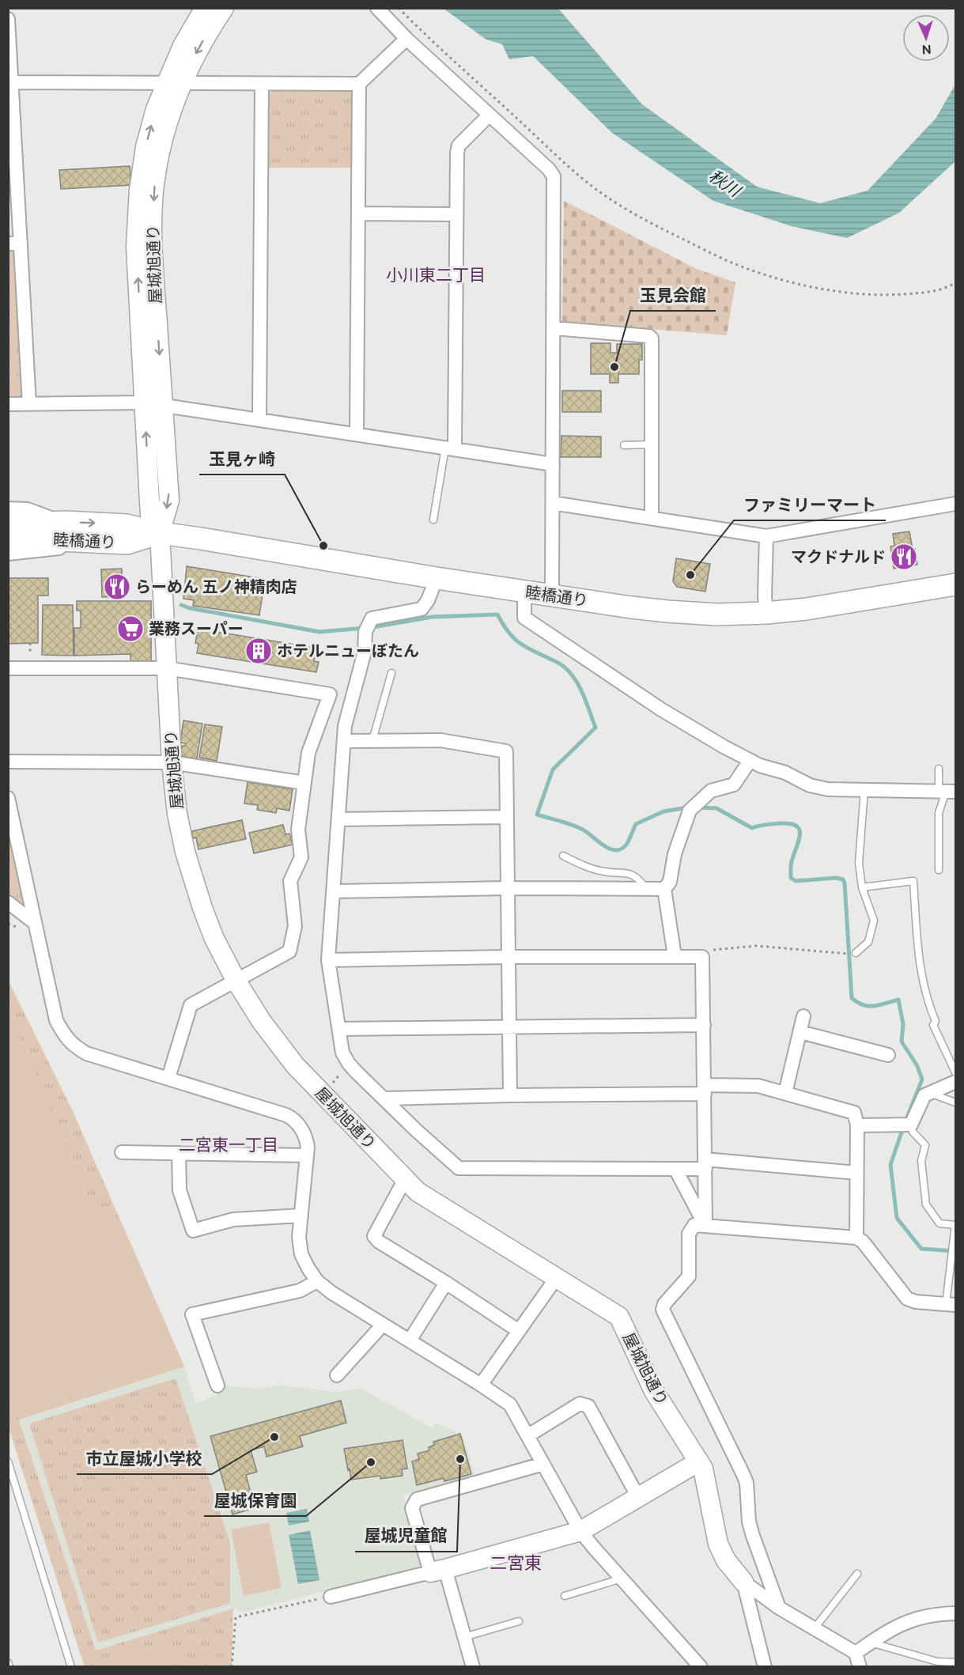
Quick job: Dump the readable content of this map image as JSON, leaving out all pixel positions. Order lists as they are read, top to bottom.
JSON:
{
  "streets": {
    "main road": ["睦橋通り"],
    "street": ["屋城旭通り"]
  },
  "crossings": [
    ["屋城旭通り", "睦橋通り"]
  ],
  "districts": ["小川東二丁目", "二宮東一丁目", "二宮東"],
  "water": ["秋川"],
  "places": {
    "other": [
      "玉見会館",
      "玉見ヶ崎",
      "ファミリーマート",
      "市立屋城小学校",
      "屋城児童館",
      "屋城保育園"
    ],
    "restaurant": ["マクドナルド", "らーめん 五ノ神精肉店"],
    "supermarket": ["業務スーパー"],
    "building": ["ホテルニューぼたん"]
  },
  "north": "bottom"
}
